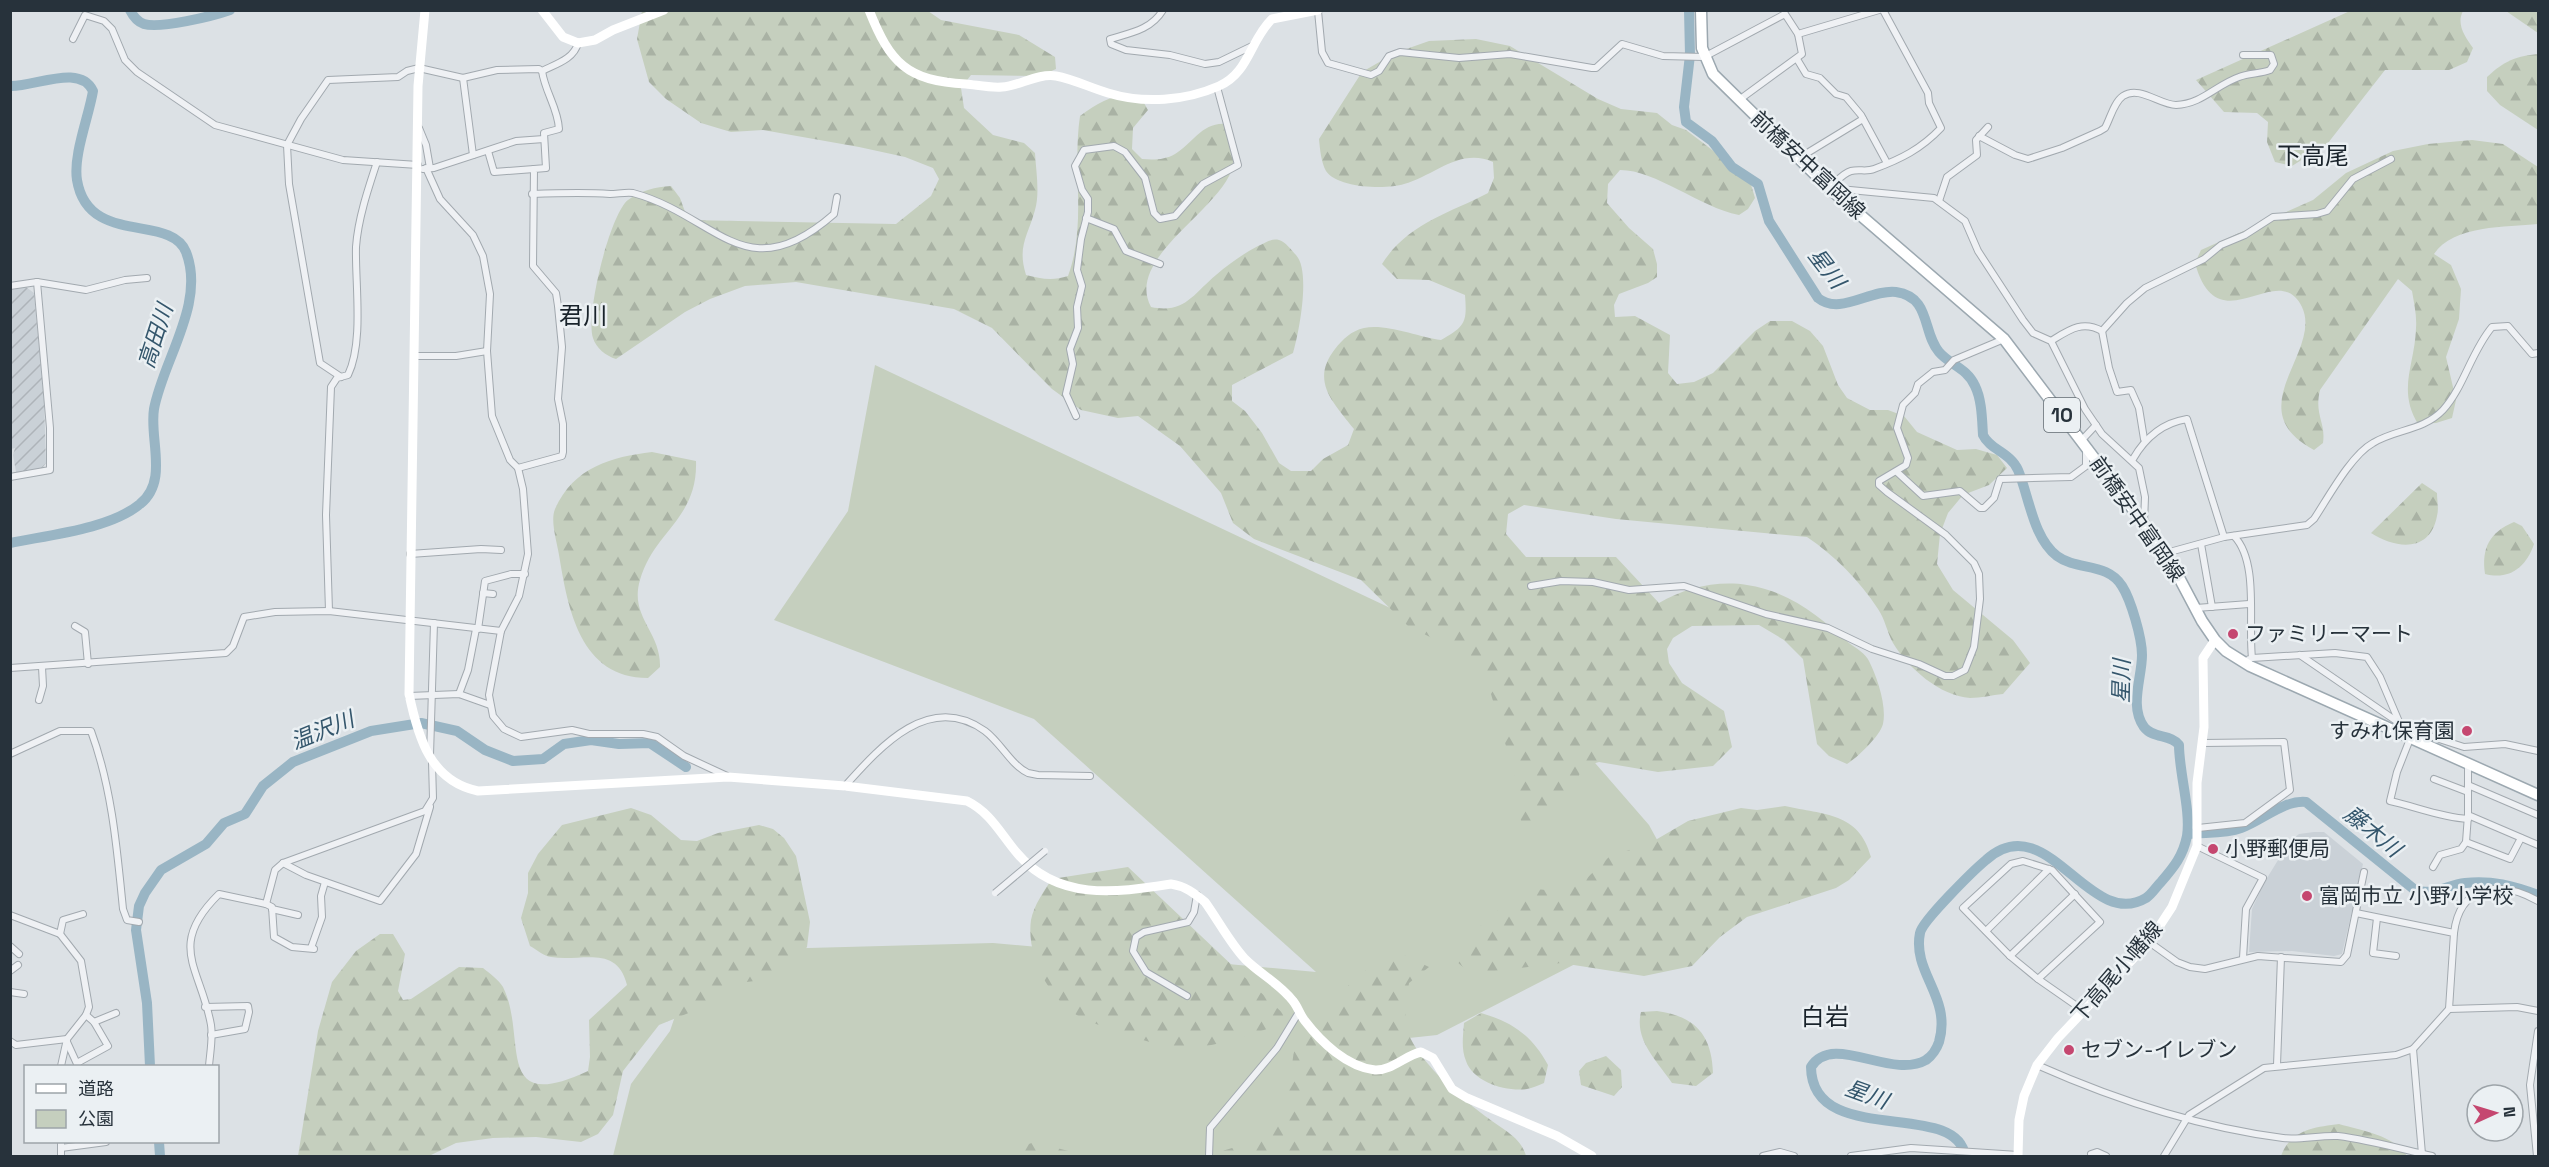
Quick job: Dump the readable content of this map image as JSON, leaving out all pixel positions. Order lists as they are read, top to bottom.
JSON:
{
  "streets": {
    "main road": ["前橋安中富岡線", "10"],
    "street": ["下高尾小幡線"]
  },
  "crossings": [
    ["前橋安中富岡線", "下高尾小幡線"]
  ],
  "districts": ["下高尾", "君川", "白岩"],
  "water": [
    "星川",
    "高田川",
    "温沢川",
    "藤木川"
  ],
  "places": [
    "ファミリーマート",
    "すみれ保育園",
    "小野郵便局",
    "富岡市立 小野小学校",
    "セブン-イレブン"
  ],
  "legend": ["道路", "公園"],
  "north": "right"
}
